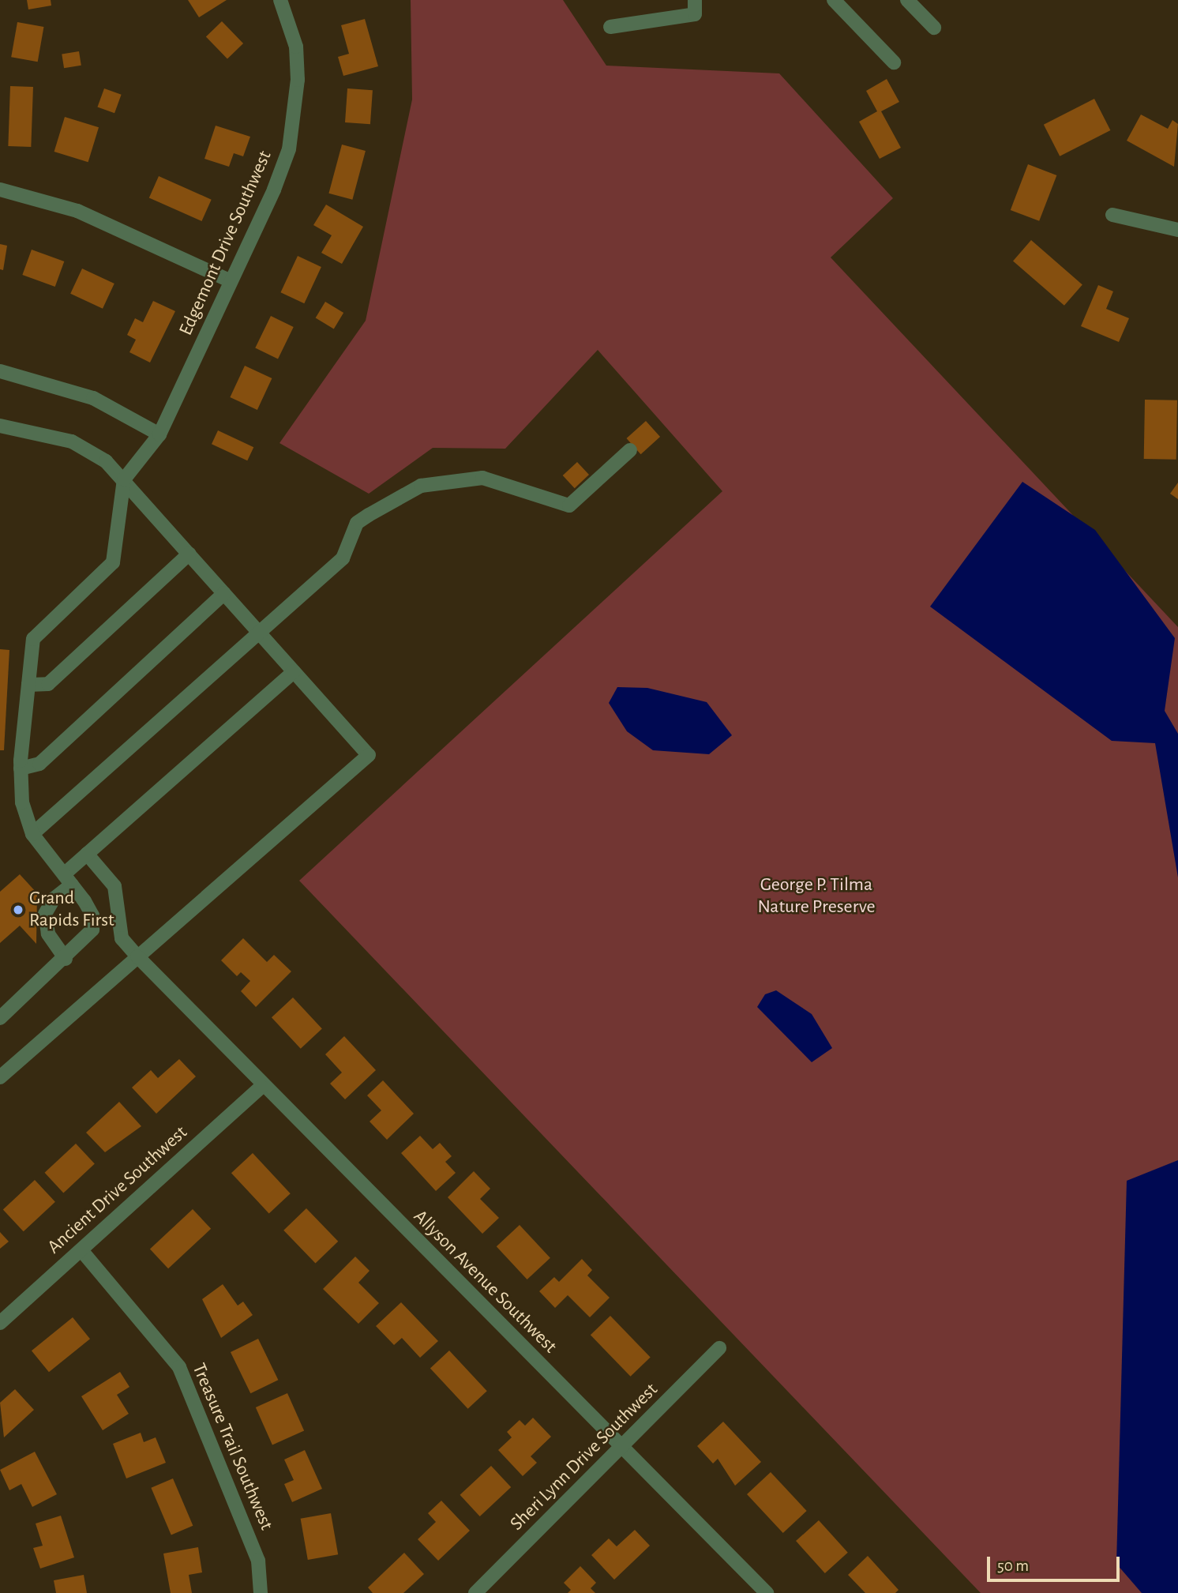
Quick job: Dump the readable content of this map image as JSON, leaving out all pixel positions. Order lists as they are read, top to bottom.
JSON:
{
  "streets": {
    "street": [
      "Edgemont Drive Southwest",
      "Ancient Drive Southwest",
      "Allyson Avenue Southwest",
      "Treasure Trail Southwest",
      "Sheri Lynn Drive Southwest"
    ]
  },
  "crossings": [
    ["Ancient Drive Southwest", "Allyson Avenue Southwest"],
    ["Ancient Drive Southwest", "Treasure Trail Southwest"],
    ["Allyson Avenue Southwest", "Sheri Lynn Drive Southwest"]
  ],
  "parks": ["George P. Tilma Nature Preserve"],
  "places": ["Grand Rapids First"],
  "scale_bar": "50 m"
}
